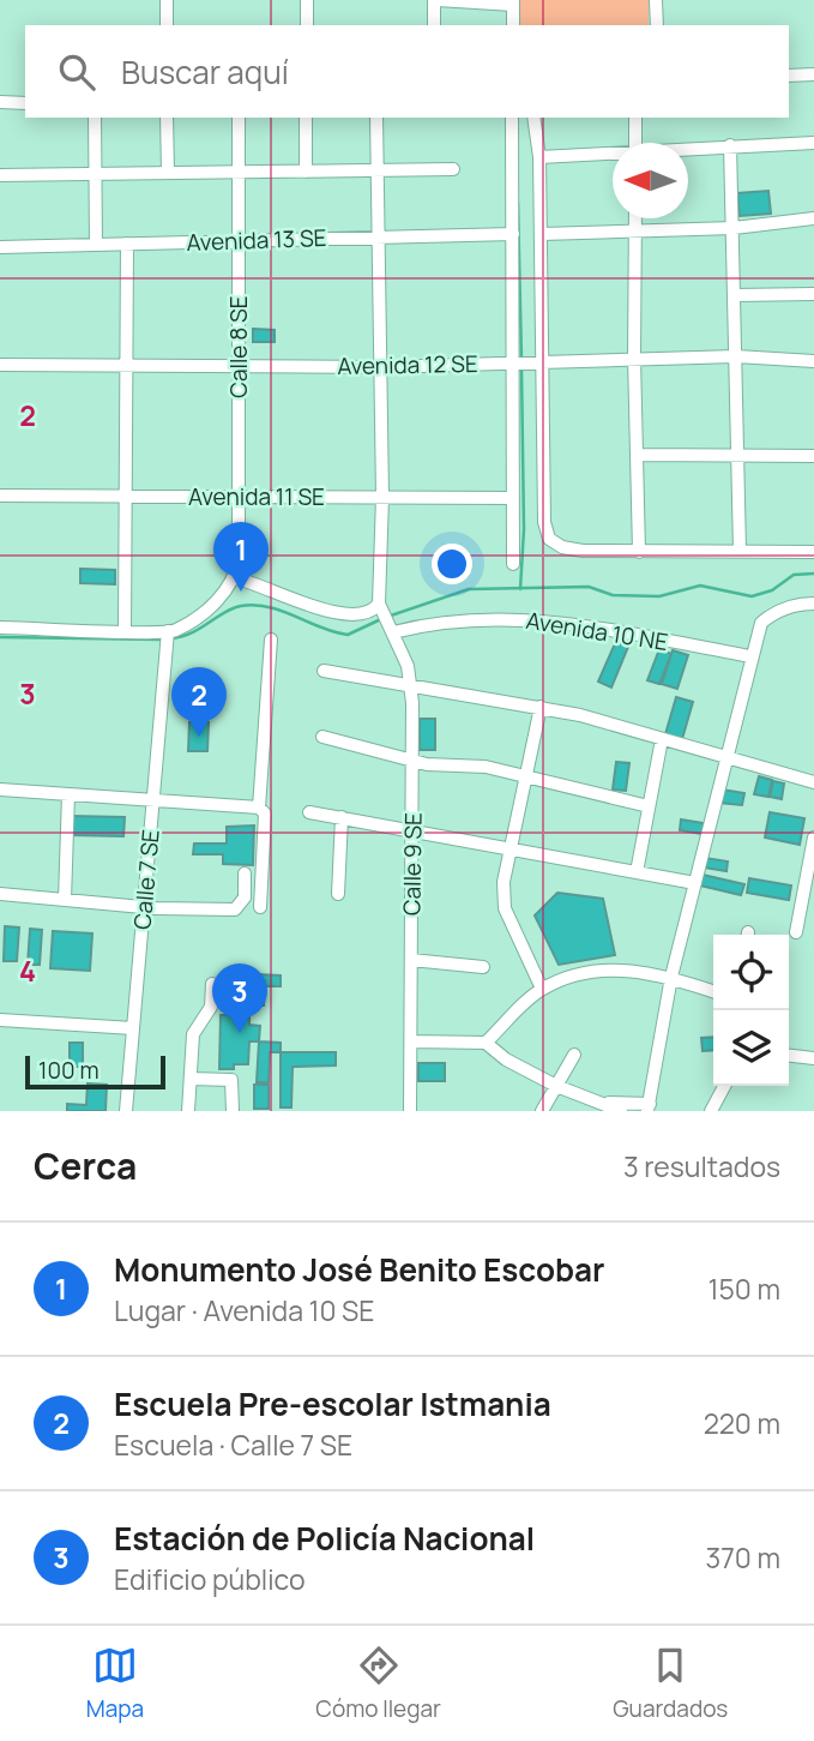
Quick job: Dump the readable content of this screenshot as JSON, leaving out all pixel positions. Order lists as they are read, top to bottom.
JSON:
{
  "streets": {
    "street": [
      "Avenida 13 SE",
      "Calle 8 SE",
      "Avenida 12 SE",
      "Avenida 11 SE",
      "Avenida 10 NE",
      "Calle 9 SE",
      "Calle 7 SE"
    ]
  },
  "crossings": [
    ["Avenida 13 SE", "Calle 8 SE"],
    ["Avenida 13 SE", "Calle 9 SE"],
    ["Calle 8 SE", "Avenida 12 SE"],
    ["Calle 8 SE", "Avenida 11 SE"],
    ["Calle 8 SE", "Avenida 10 NE"],
    ["Avenida 12 SE", "Calle 9 SE"],
    ["Avenida 11 SE", "Calle 9 SE"],
    ["Avenida 10 NE", "Calle 9 SE"]
  ],
  "scale_bar": "100 m",
  "north": "left",
  "page": {
    "search": "Buscar aquí",
    "pins": ["1", "2", "3"],
    "scale": "100 m",
    "heading": ["Cerca", "3 resultados"],
    "list": [
      {
        "mark": "1",
        "name": "Monumento José Benito Escobar",
        "note": "Lugar · Avenida 10 SE",
        "value": "150 m"
      },
      {
        "mark": "2",
        "name": "Escuela Pre-escolar Istmania",
        "note": "Escuela · Calle 7 SE",
        "value": "220 m"
      },
      {
        "mark": "3",
        "name": "Estación de Policía Nacional",
        "note": "Edificio público",
        "value": "370 m"
      }
    ],
    "nav": ["Mapa", "Cómo llegar", "Guardados"]
  },
  "grid": {
    "rows": ["2", "3", "4"]
  }
}
